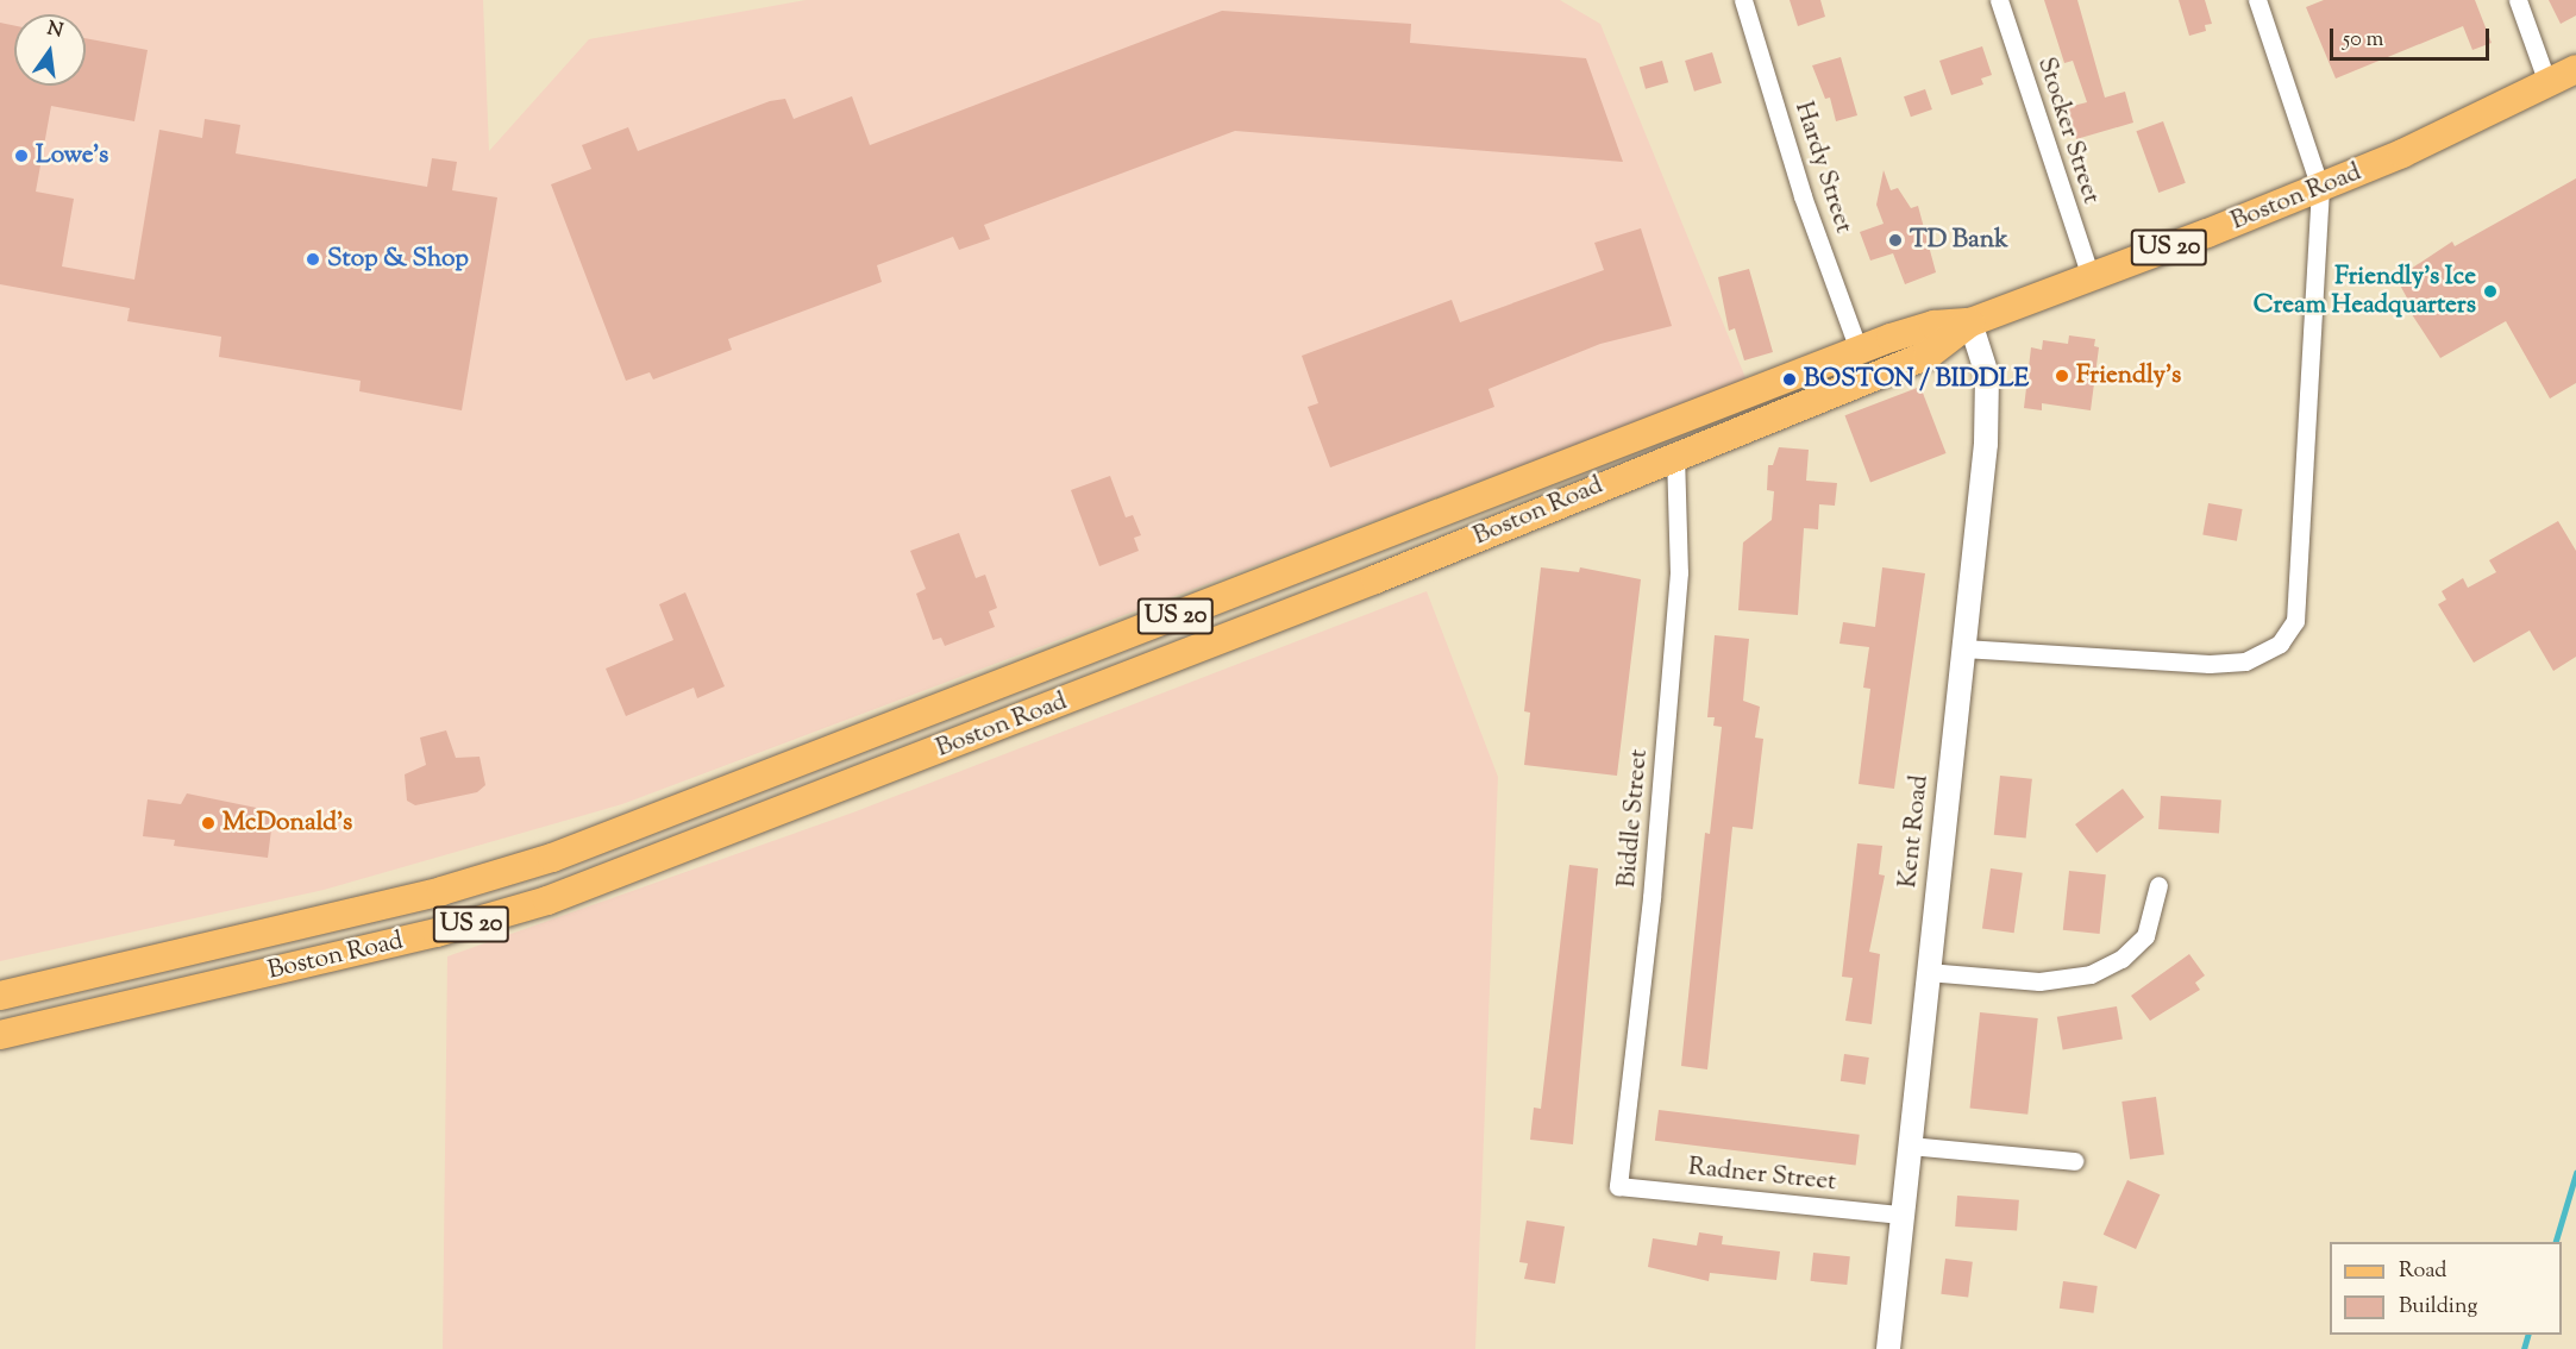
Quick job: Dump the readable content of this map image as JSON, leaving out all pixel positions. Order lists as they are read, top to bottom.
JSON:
{
  "streets": {
    "main road": ["Boston Road", "US 20"],
    "street": [
      "Stocker Street",
      "Hardy Street",
      "Biddle Street",
      "Kent Road",
      "Radner Street"
    ]
  },
  "crossings": [
    ["Stocker Street", "Boston Road"],
    ["Hardy Street", "Boston Road"],
    ["Boston Road", "Biddle Street"],
    ["Boston Road", "Kent Road"],
    ["Biddle Street", "Radner Street"],
    ["Kent Road", "Radner Street"]
  ],
  "places": [
    "Lowe's",
    "TD Bank",
    "Stop & Shop",
    "Friendly's Ice Cream Headquarters",
    "Friendly's",
    "BOSTON / BIDDLE",
    "McDonald's"
  ],
  "legend": ["Road", "Building"],
  "scale_bar": "50 m",
  "north": "top"
}
